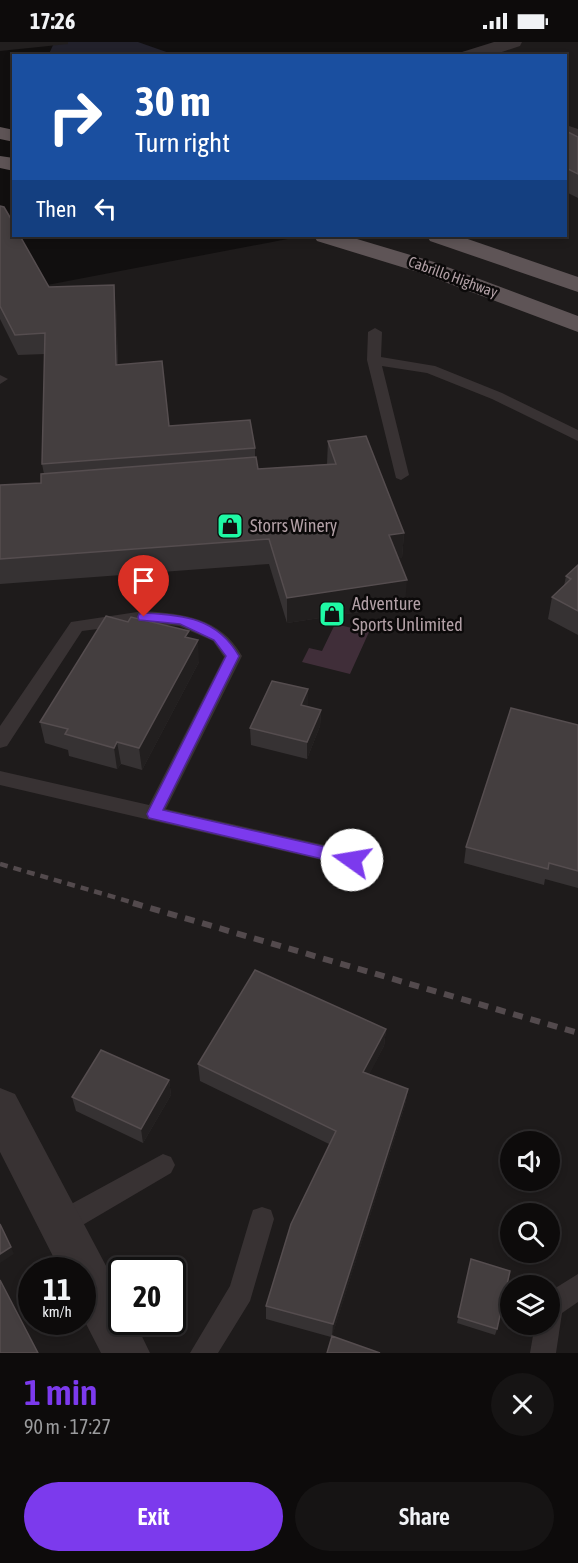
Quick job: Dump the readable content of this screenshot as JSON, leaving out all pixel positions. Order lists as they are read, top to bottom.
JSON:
{
  "streets": {
    "highway": ["Cabrillo Highway"]
  },
  "places": {
    "shop": ["Storrs Winery", "Adventure Sports Unlimited"]
  },
  "page": {
    "status": "17:26",
    "turn": ["30 m", "Turn right"],
    "then": "Then",
    "speed": "11 km/h",
    "limit": "20",
    "heading": ["1 min", "90 m · 17:27"],
    "buttons": ["Exit", "Share"]
  }
}
